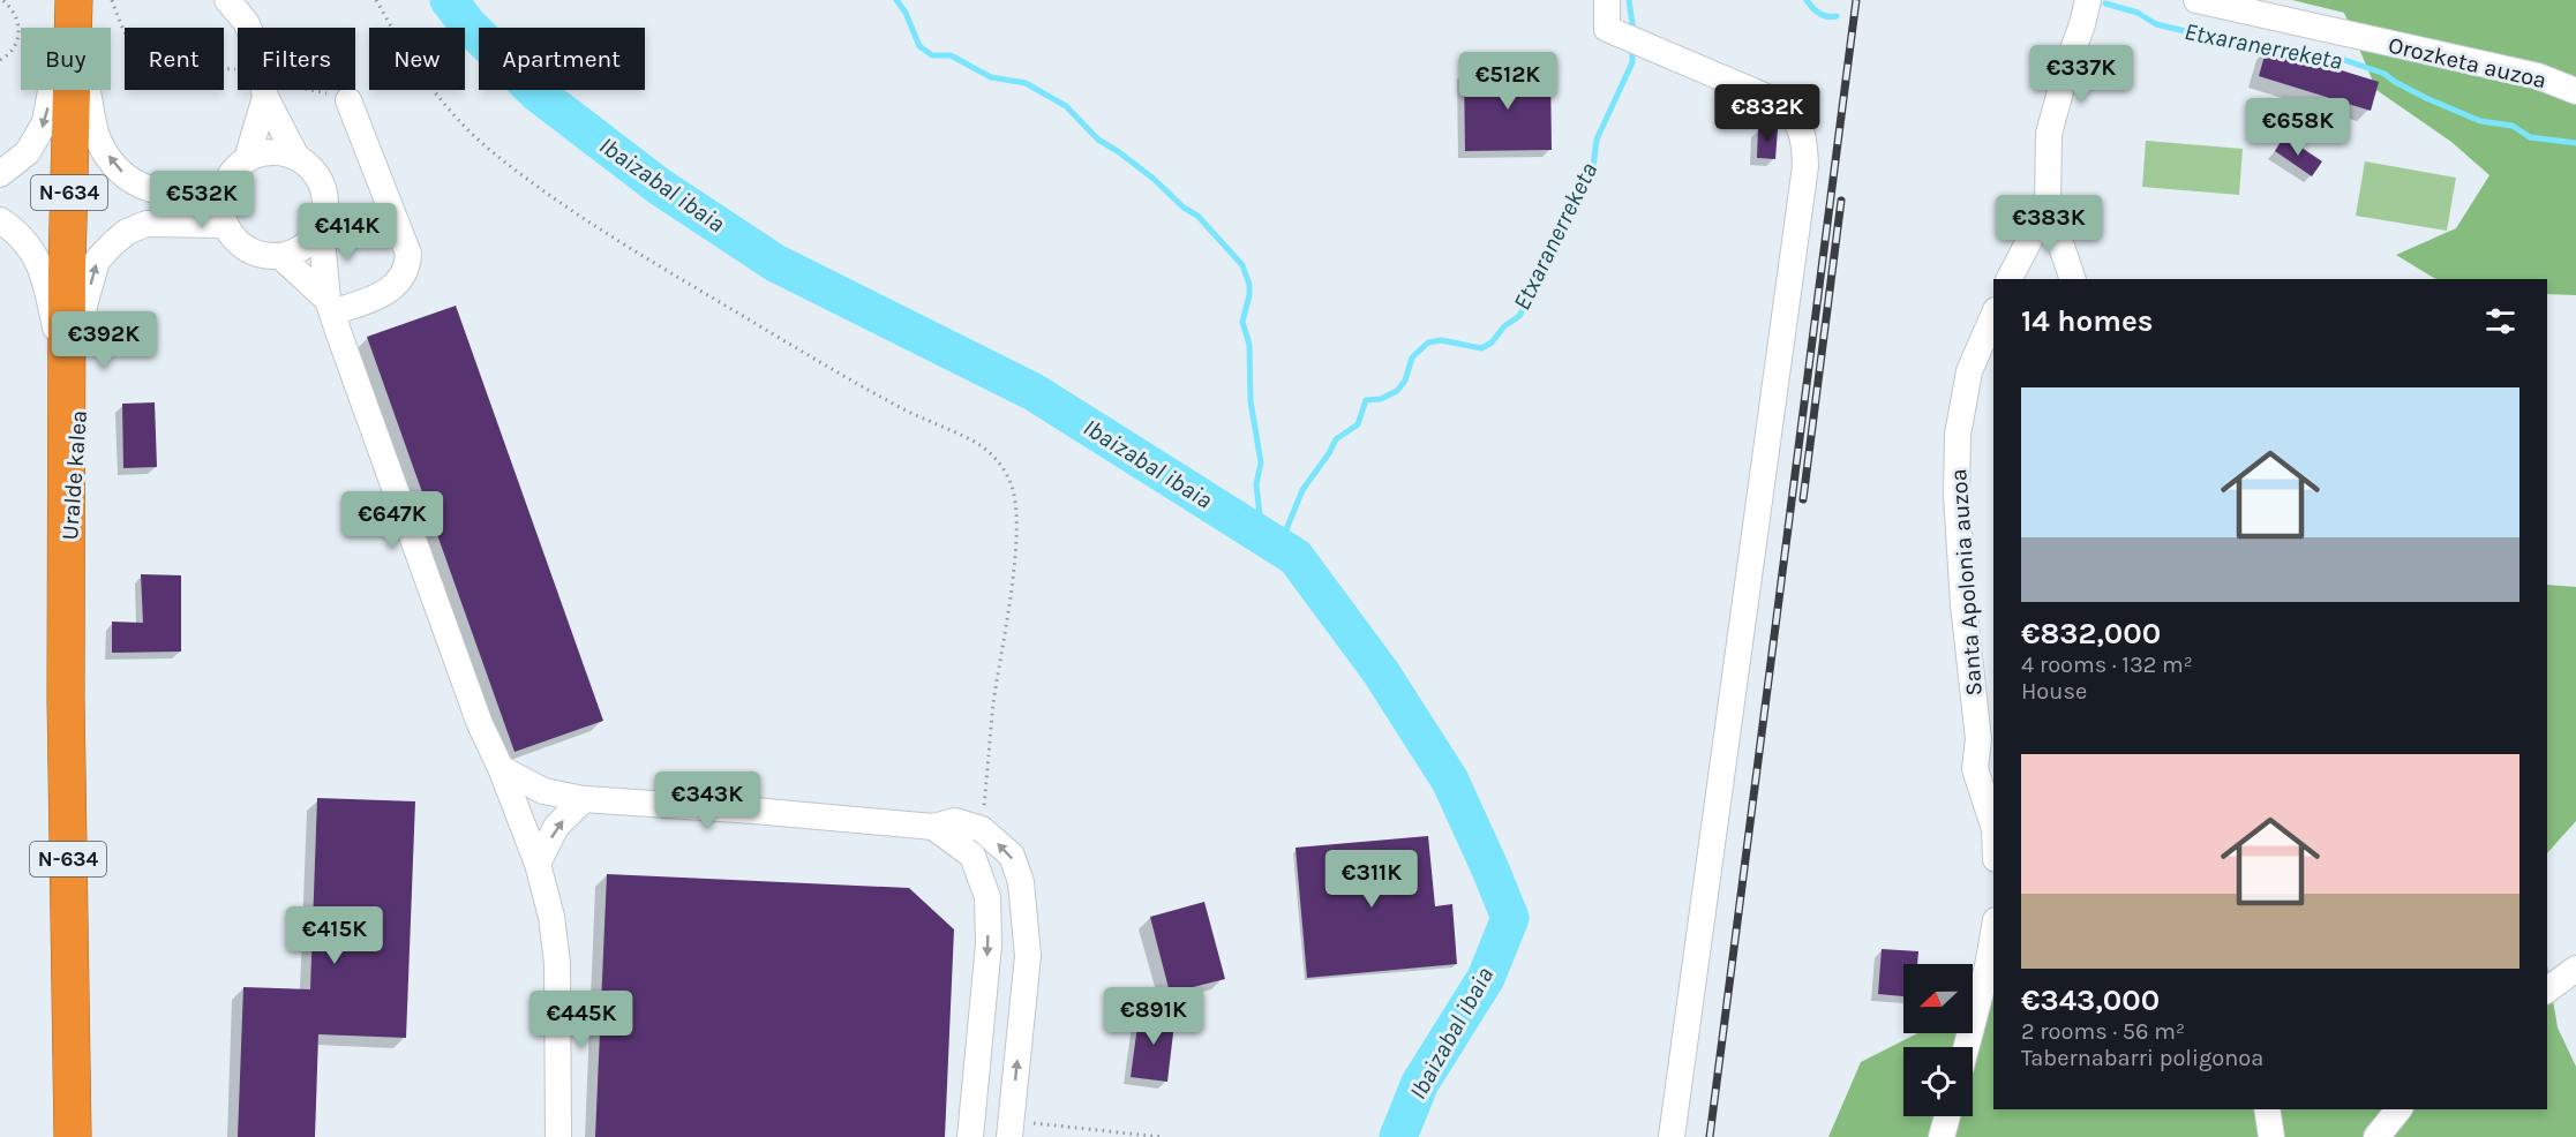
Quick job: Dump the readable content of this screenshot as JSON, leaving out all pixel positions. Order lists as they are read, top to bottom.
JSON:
{
  "streets": {
    "highway": ["N-634"],
    "street": ["Orozketa auzoa", "Uralde kalea", "Santa Apolonia auzoa"]
  },
  "crossings": [
    ["N-634", "Uralde kalea"]
  ],
  "water": ["Etxaranerreketa", "Ibaizabal ibaia"],
  "north": "left",
  "page": {
    "chip": [
      "Buy",
      "Rent",
      "Filters",
      "New",
      "Apartment"
    ],
    "price": [
      "€337K",
      "€512K",
      "€832K",
      "€658K",
      "€532K",
      "€383K",
      "€414K",
      "€392K",
      "€647K",
      "€343K",
      "€311K",
      "€415K",
      "€891K",
      "€445K"
    ],
    "heading": "14 homes",
    "list": [
      {
        "name": "€832,000",
        "note": "4 rooms · 132 m² · House"
      },
      {
        "name": "€343,000",
        "note": "2 rooms · 56 m² · Tabernabarri poligonoa"
      }
    ]
  }
}
